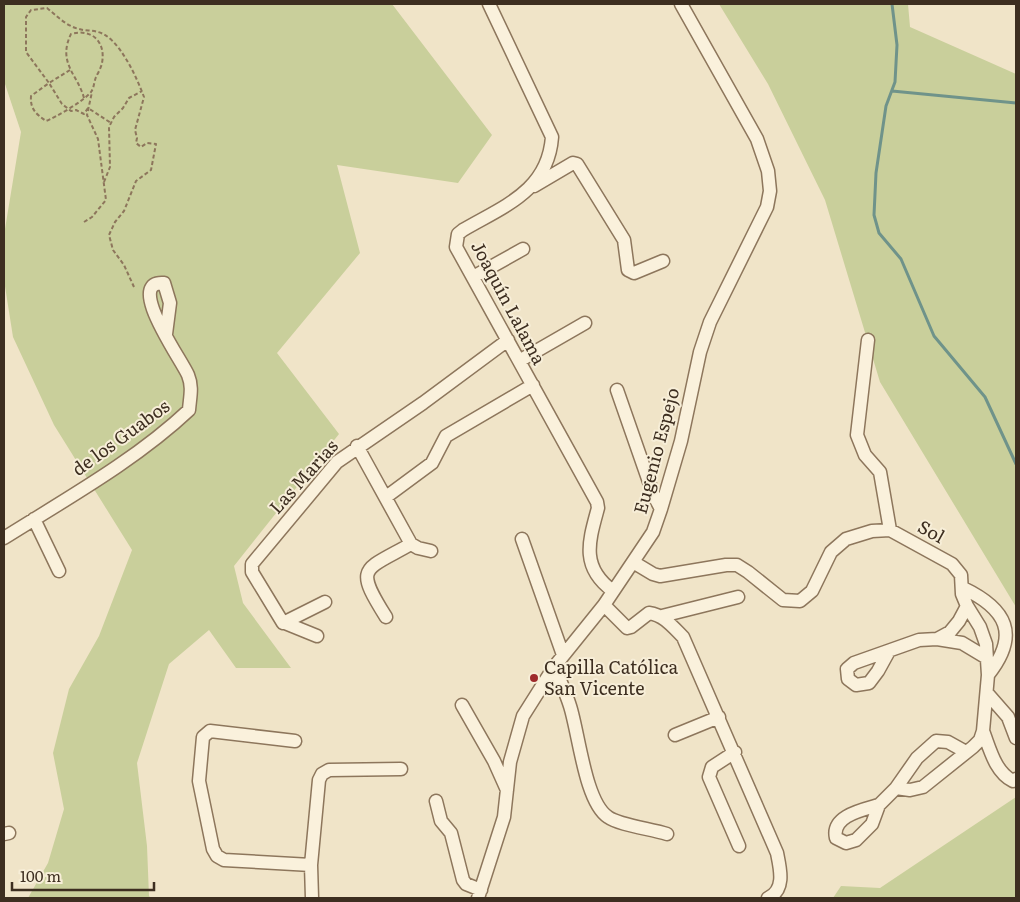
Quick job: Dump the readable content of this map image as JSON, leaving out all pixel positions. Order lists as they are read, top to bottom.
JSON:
{
  "streets": {
    "street": [
      "Joaquín Lalama",
      "de los Guabos",
      "Eugenio Espejo",
      "Las Marias",
      "Sol"
    ]
  },
  "crossings": [
    ["Joaquín Lalama", "Eugenio Espejo"],
    ["Joaquín Lalama", "Las Marias"],
    ["Eugenio Espejo", "Sol"]
  ],
  "places": ["Capilla Católica San Vicente"],
  "scale_bar": "100 m"
}
